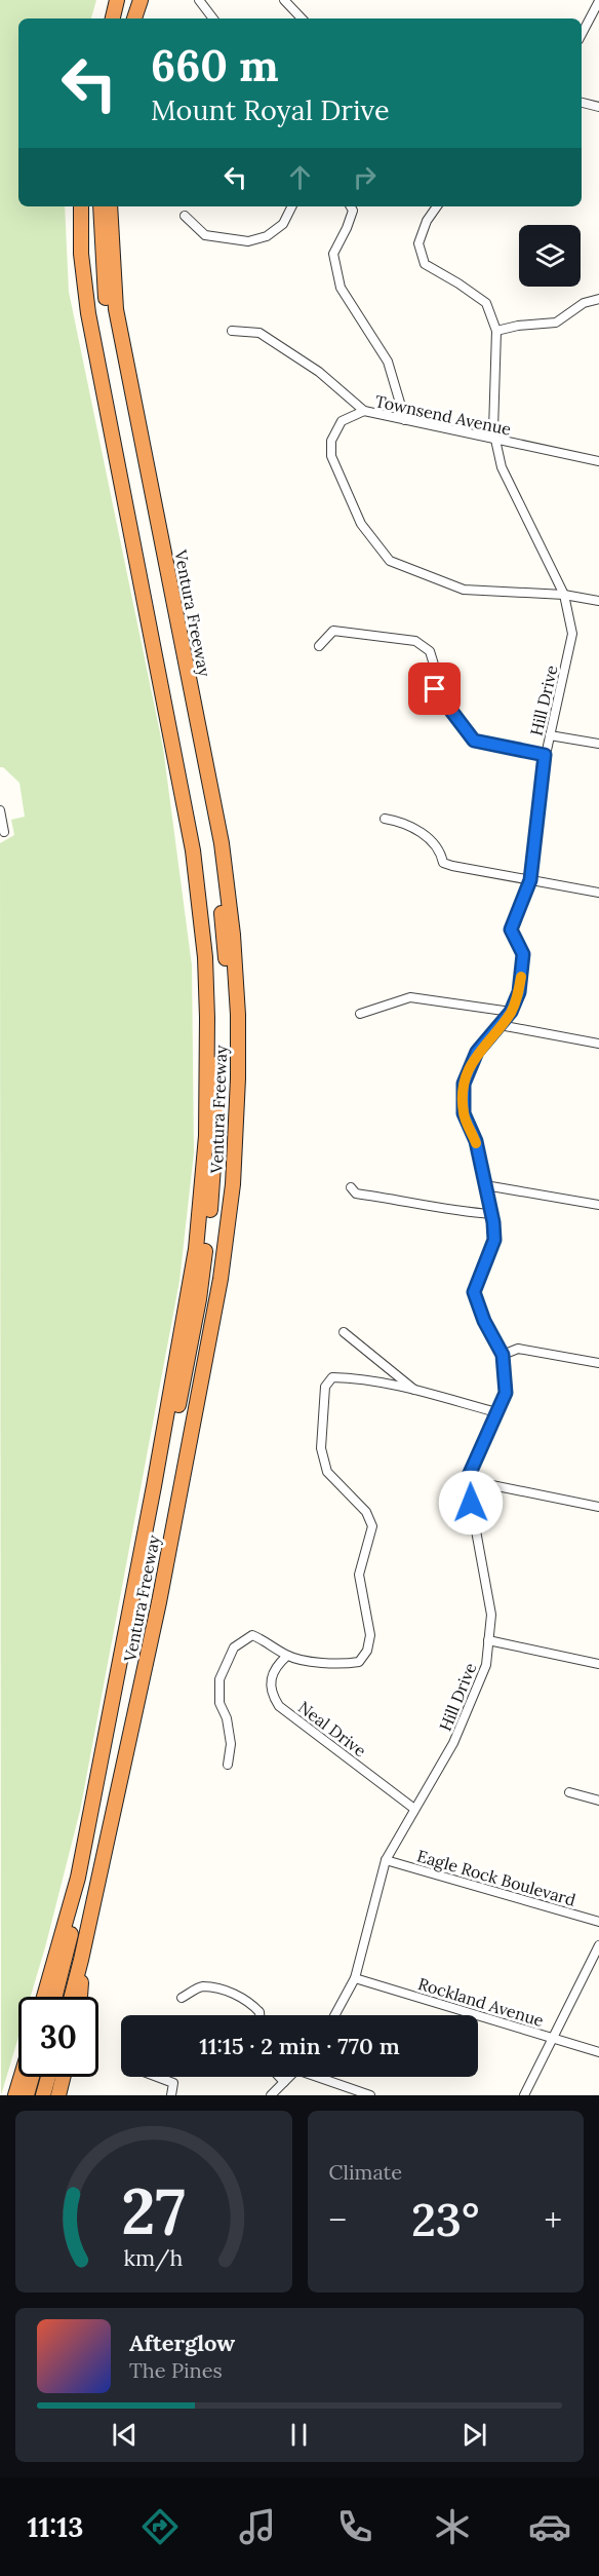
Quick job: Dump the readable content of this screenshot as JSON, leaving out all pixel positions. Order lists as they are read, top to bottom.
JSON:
{
  "streets": {
    "highway": ["Ventura Freeway"],
    "street": [
      "Townsend Avenue",
      "Hill Drive",
      "Neal Drive",
      "Eagle Rock Boulevard",
      "Rockland Avenue"
    ]
  },
  "crossings": [
    ["Townsend Avenue", "Hill Drive"],
    ["Hill Drive", "Neal Drive"],
    ["Hill Drive", "Eagle Rock Boulevard"],
    ["Hill Drive", "Rockland Avenue"]
  ],
  "page": {
    "turn": ["660 m", "Mount Royal Drive"],
    "limit": "30",
    "trip": "11:15 · 2 min · 770 m",
    "tile": "Climate",
    "heat": ["−", "23°", "+"],
    "song": ["Afterglow", "The Pines"],
    "tabs": "11:13",
    "gauge": ["27", "km/h"]
  }
}
